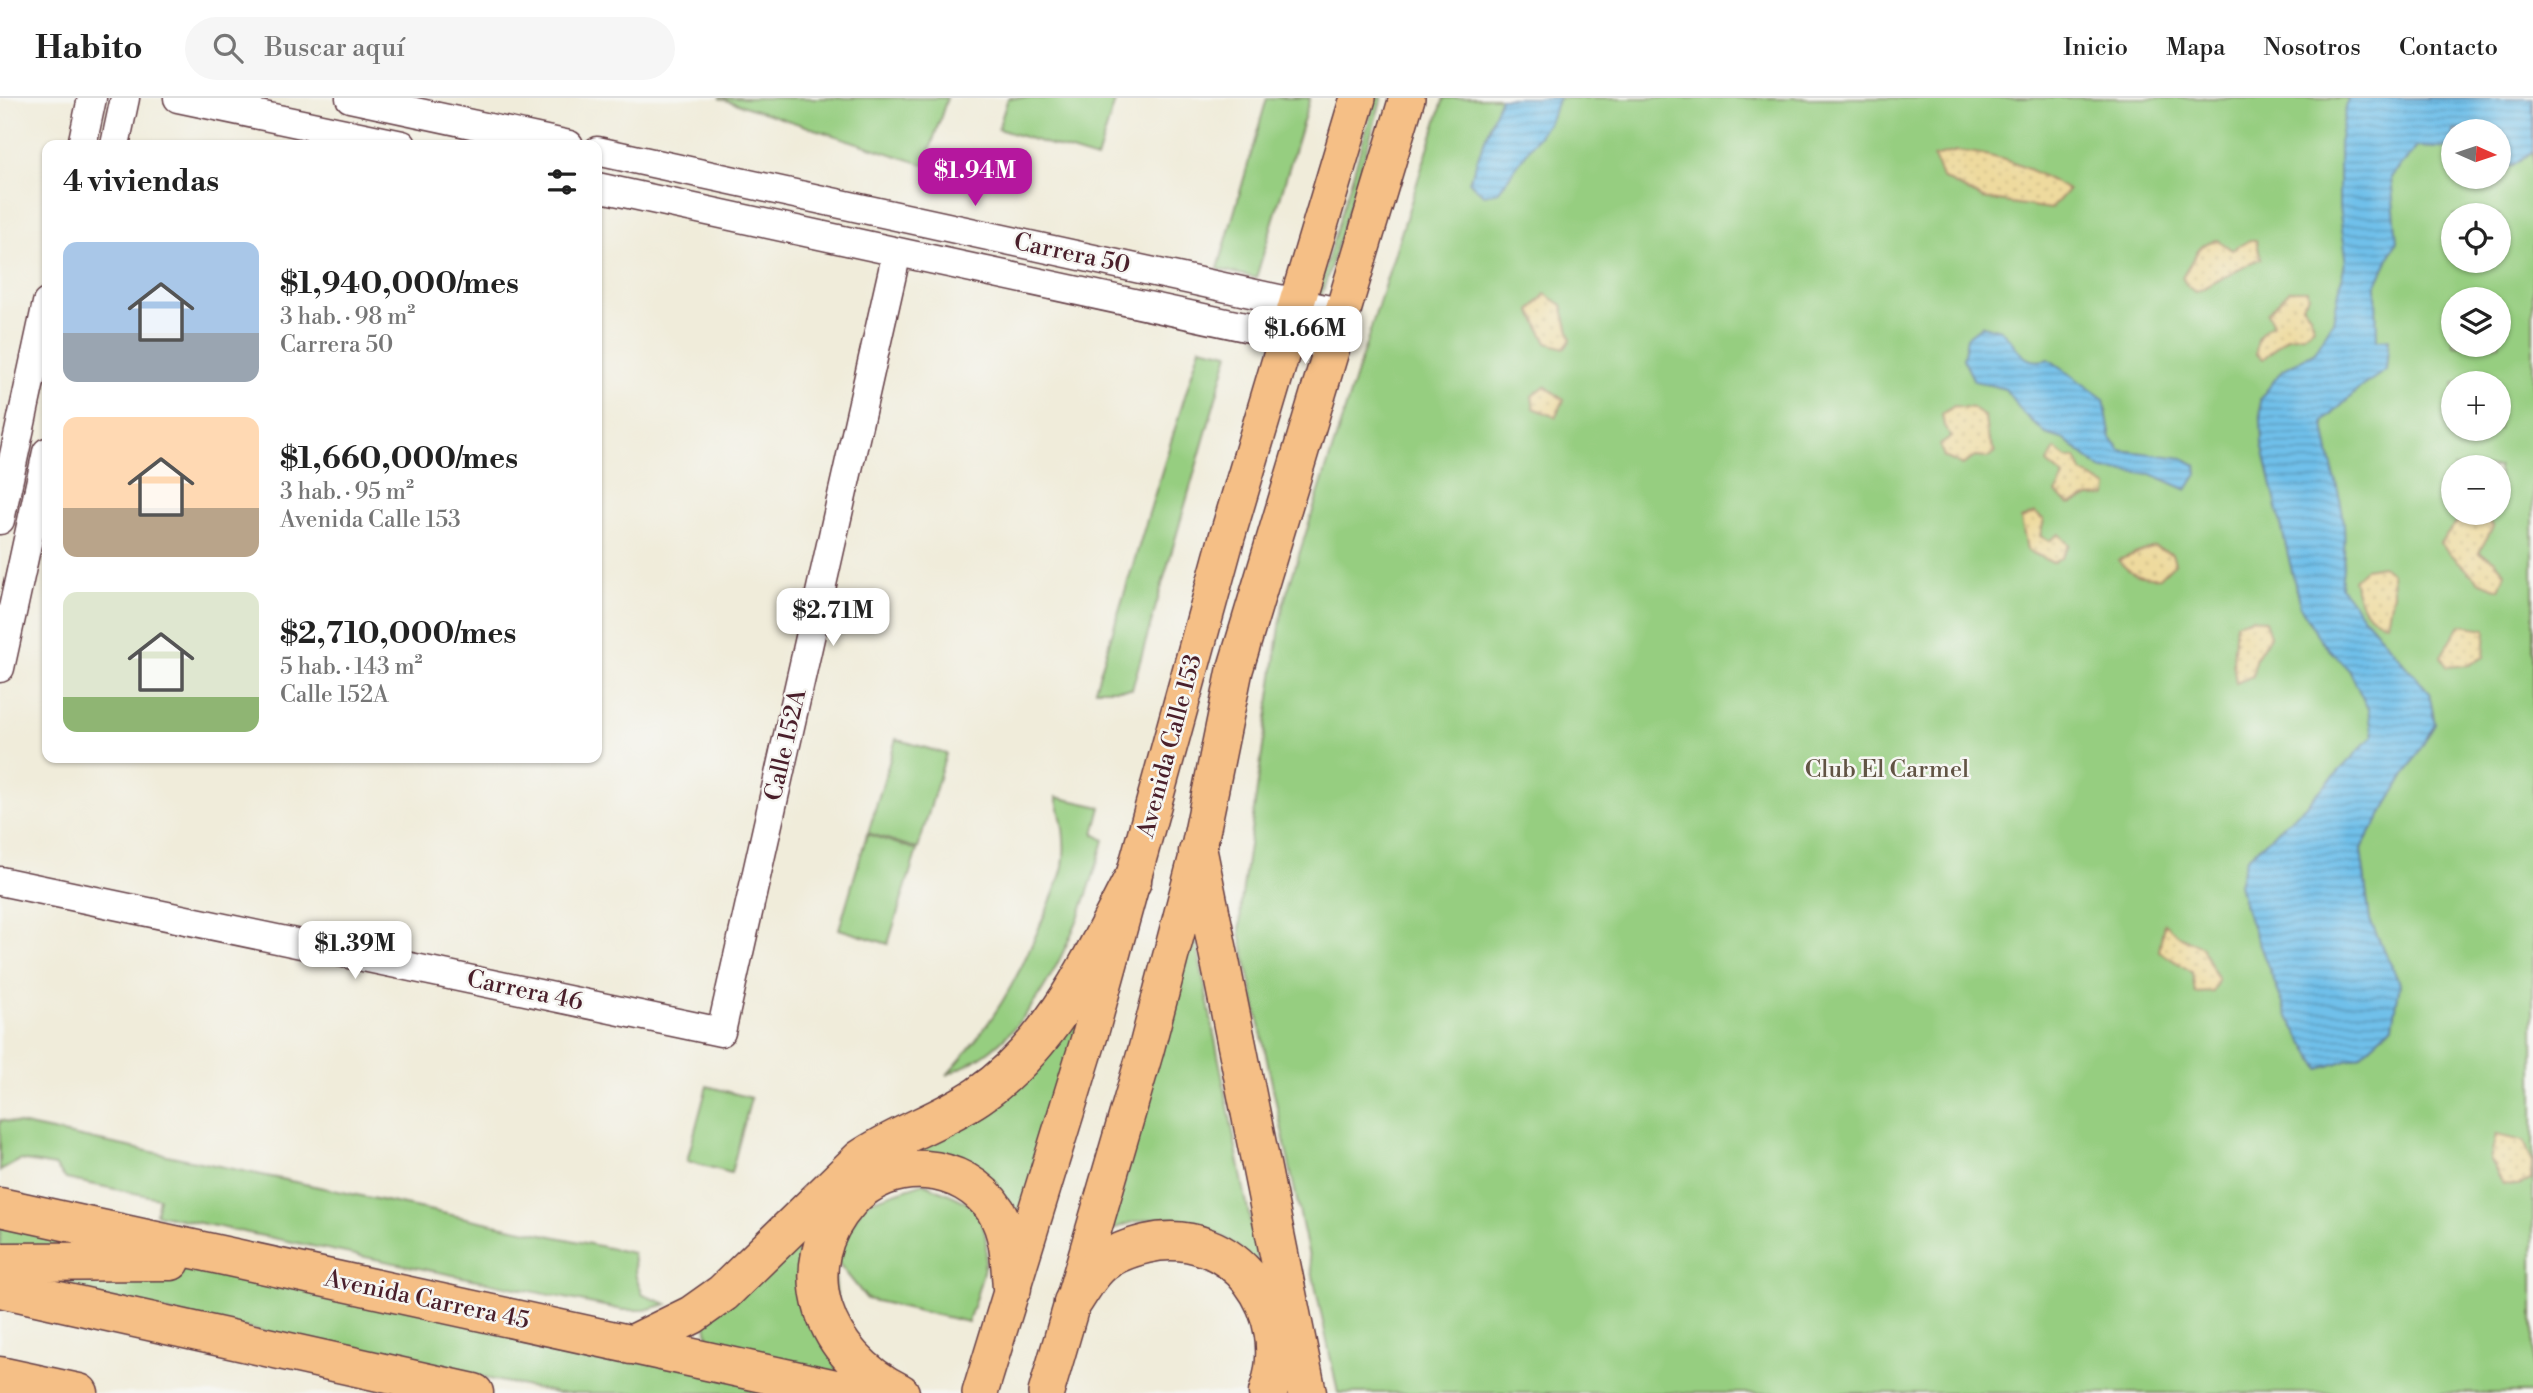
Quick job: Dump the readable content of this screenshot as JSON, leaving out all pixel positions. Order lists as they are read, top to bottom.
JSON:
{
  "streets": {
    "highway": ["Avenida Carrera 45"],
    "main road": ["Avenida Calle 153"],
    "street": ["Carrera 50", "Calle 152A", "Carrera 46"]
  },
  "crossings": [
    ["Carrera 50", "Calle 152A"],
    ["Carrera 50", "Avenida Calle 153"],
    ["Calle 152A", "Carrera 46"]
  ],
  "parks": ["Club El Carmel"],
  "north": "right",
  "page": {
    "header": "Habito",
    "search": "Buscar aquí",
    "nav": [
      "Inicio",
      "Mapa",
      "Nosotros",
      "Contacto"
    ],
    "map_buttons": ["+", "−"],
    "heading": "4 viviendas",
    "price": [
      "$1.94M",
      "$1.66M",
      "$2.71M",
      "$1.39M"
    ],
    "list": [
      {
        "name": "$1,940,000/mes",
        "note": "3 hab. · 98 m² · Carrera 50"
      },
      {
        "name": "$1,660,000/mes",
        "note": "3 hab. · 95 m² · Avenida Calle 153"
      },
      {
        "name": "$2,710,000/mes",
        "note": "5 hab. · 143 m² · Calle 152A"
      }
    ]
  }
}
